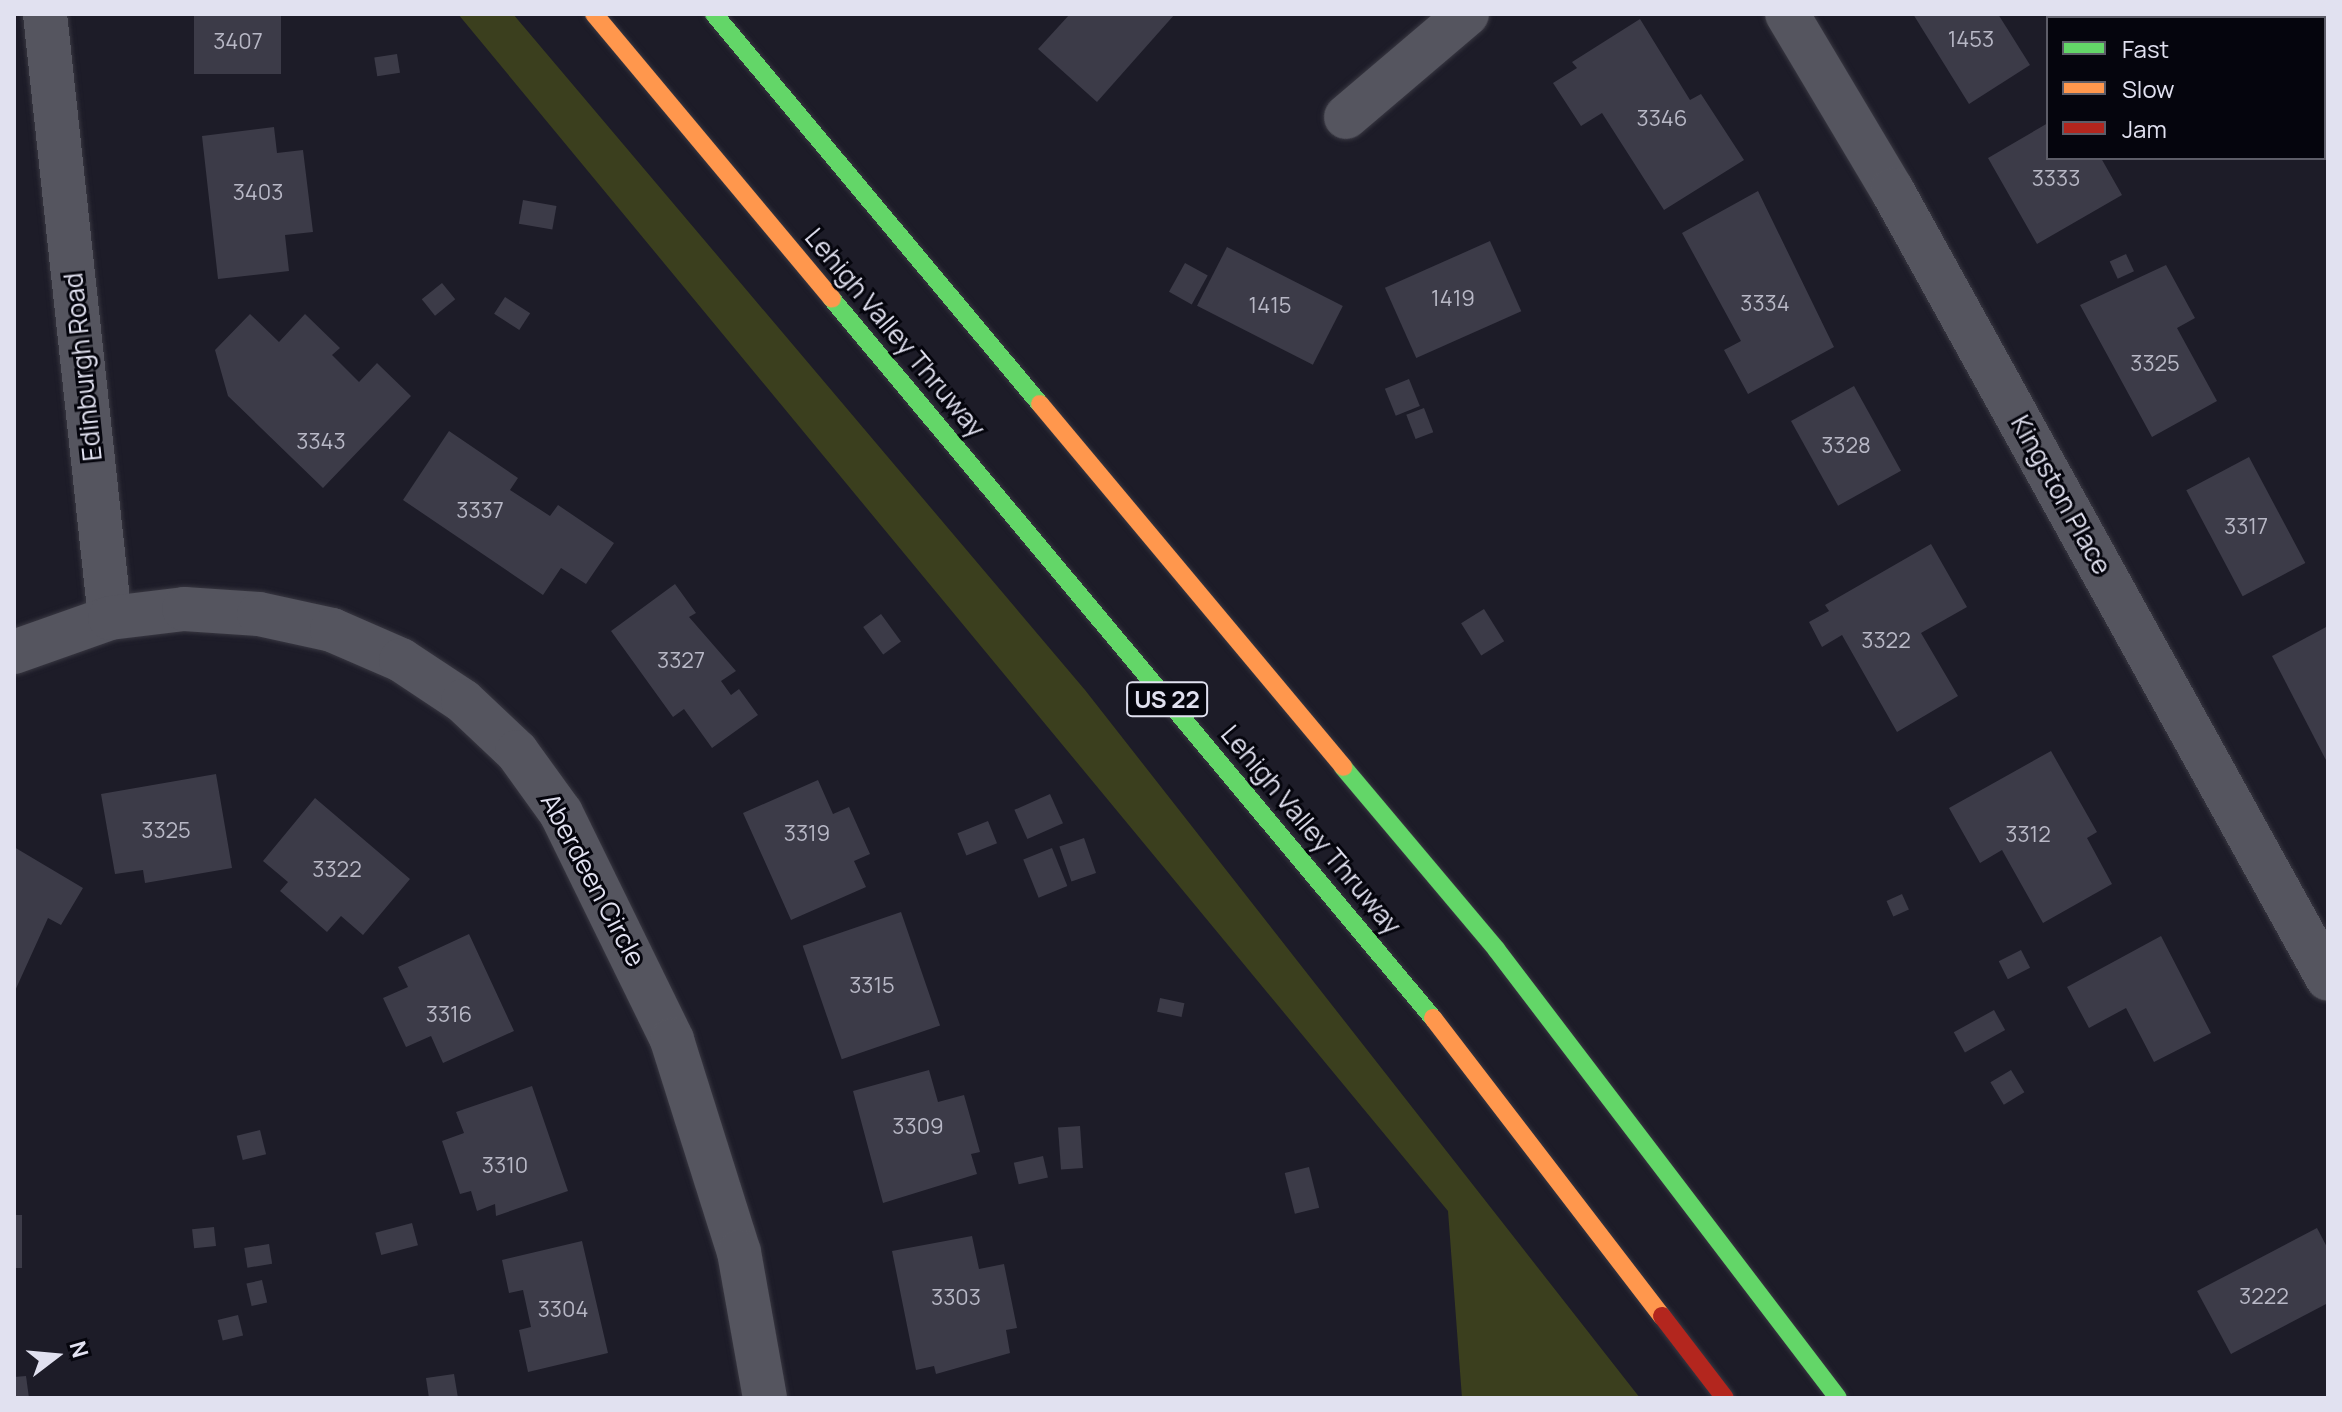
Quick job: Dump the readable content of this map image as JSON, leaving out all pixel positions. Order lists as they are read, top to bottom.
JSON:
{
  "streets": {
    "highway": ["Lehigh Valley Thruway", "US 22"],
    "street": ["Edinburgh Road", "Kingston Place", "Aberdeen Circle"]
  },
  "crossings": [
    ["Edinburgh Road", "Aberdeen Circle"]
  ],
  "house_numbers": [
    "1453",
    "3407",
    "3346",
    "3333",
    "3403",
    "1419",
    "3334",
    "1415",
    "3325",
    "3343",
    "3328",
    "3337",
    "3317",
    "3322",
    "3327",
    "3325",
    "3319",
    "3312",
    "3322",
    "3315",
    "3316",
    "3309",
    "3310",
    "3222",
    "3303",
    "3304"
  ],
  "legend": ["Fast", "Slow", "Jam"],
  "north": "right"
}
